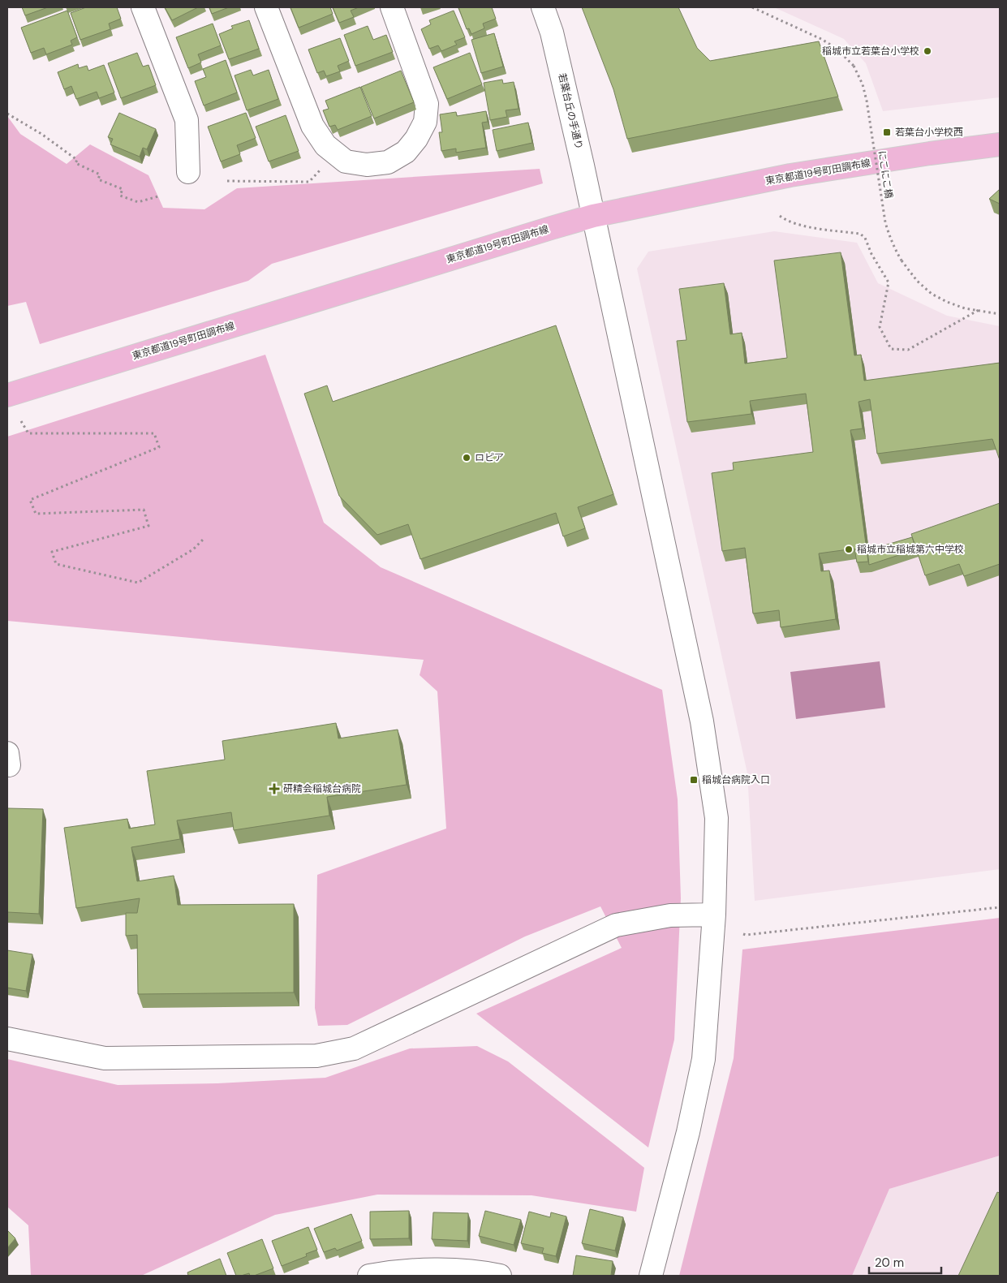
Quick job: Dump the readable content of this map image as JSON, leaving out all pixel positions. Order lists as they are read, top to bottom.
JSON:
{
  "streets": {
    "main road": ["東京都道19号町田調布線"],
    "street": ["若葉台丘の手通り"],
    "path": ["にこにこ橋"]
  },
  "crossings": [
    ["若葉台丘の手通り", "東京都道19号町田調布線"]
  ],
  "places": {
    "other": ["稲城市立若葉台小学校", "ロピア", "稲城市立稲城第六中学校"],
    "transit": ["若葉台小学校西", "稲城台病院入口"],
    "health": ["研精会稲城台病院"]
  },
  "scale_bar": "20 m"
}
